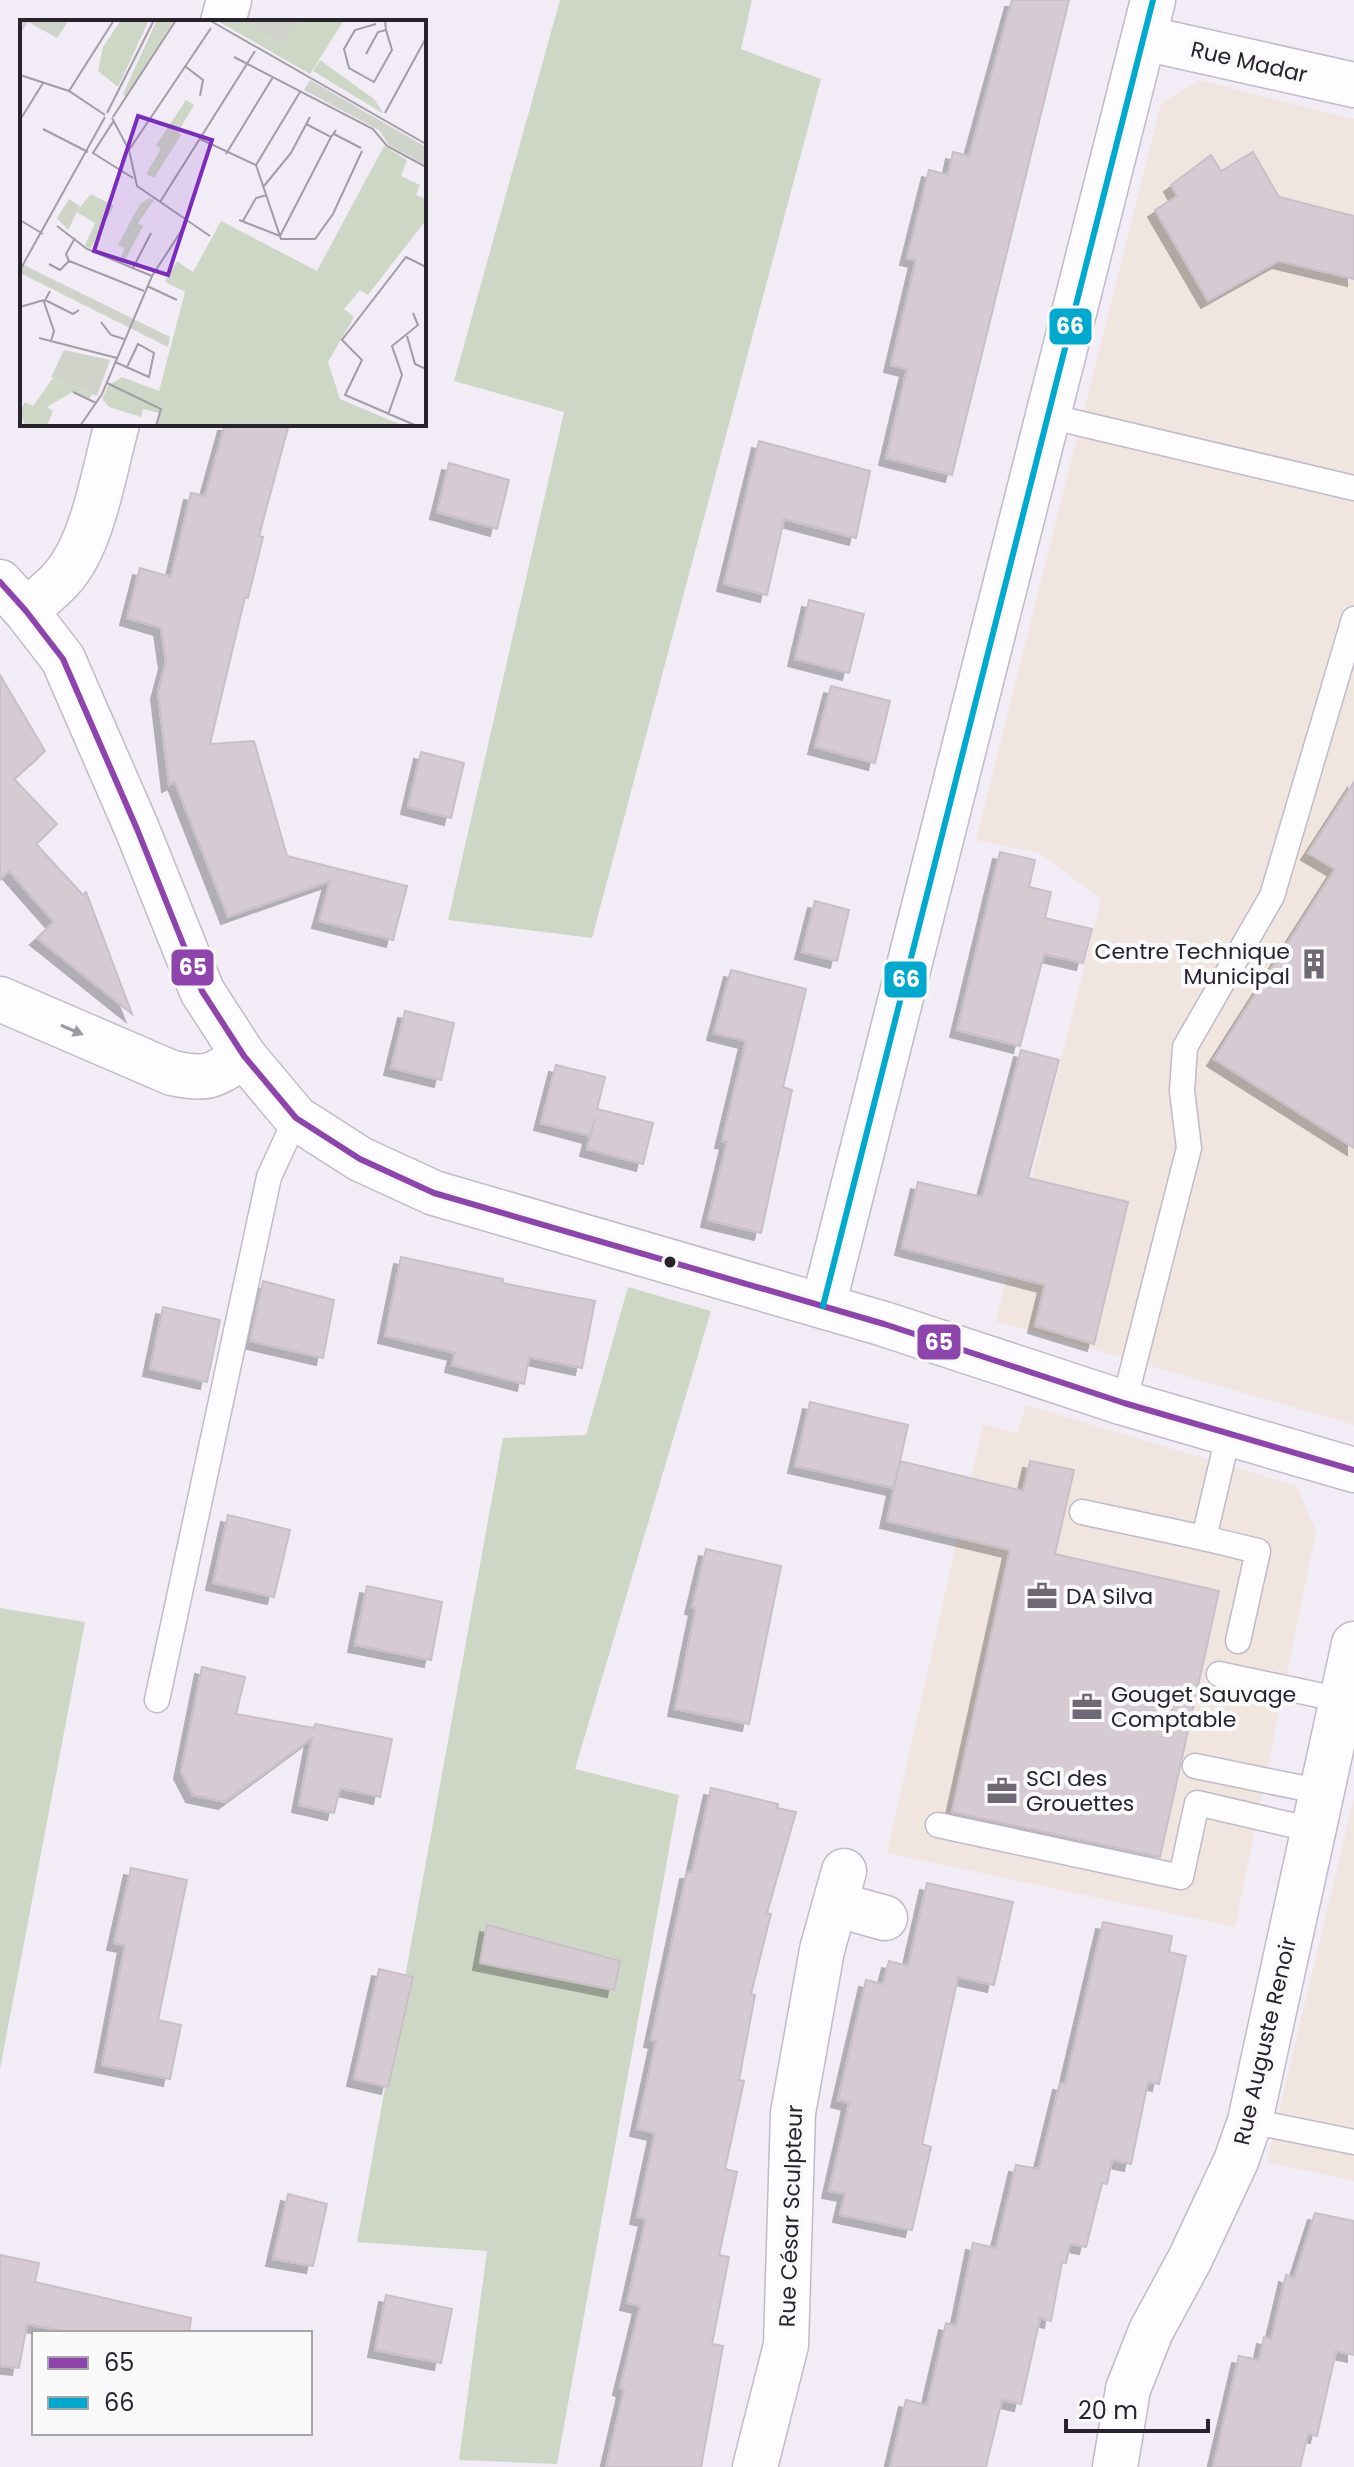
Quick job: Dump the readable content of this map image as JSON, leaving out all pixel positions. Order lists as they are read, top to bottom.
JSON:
{
  "streets": {
    "street": ["Rue Madar", "Rue Auguste Renoir", "Rue César Sculpteur"]
  },
  "places": {
    "building": ["Centre Technique Municipal"],
    "office": ["DA Silva", "Gouget Sauvage Comptable", "SCI des Grouettes"]
  },
  "lines": ["transit line 66", "transit line 65"],
  "legend": ["65", "66"],
  "scale_bar": "20 m"
}
